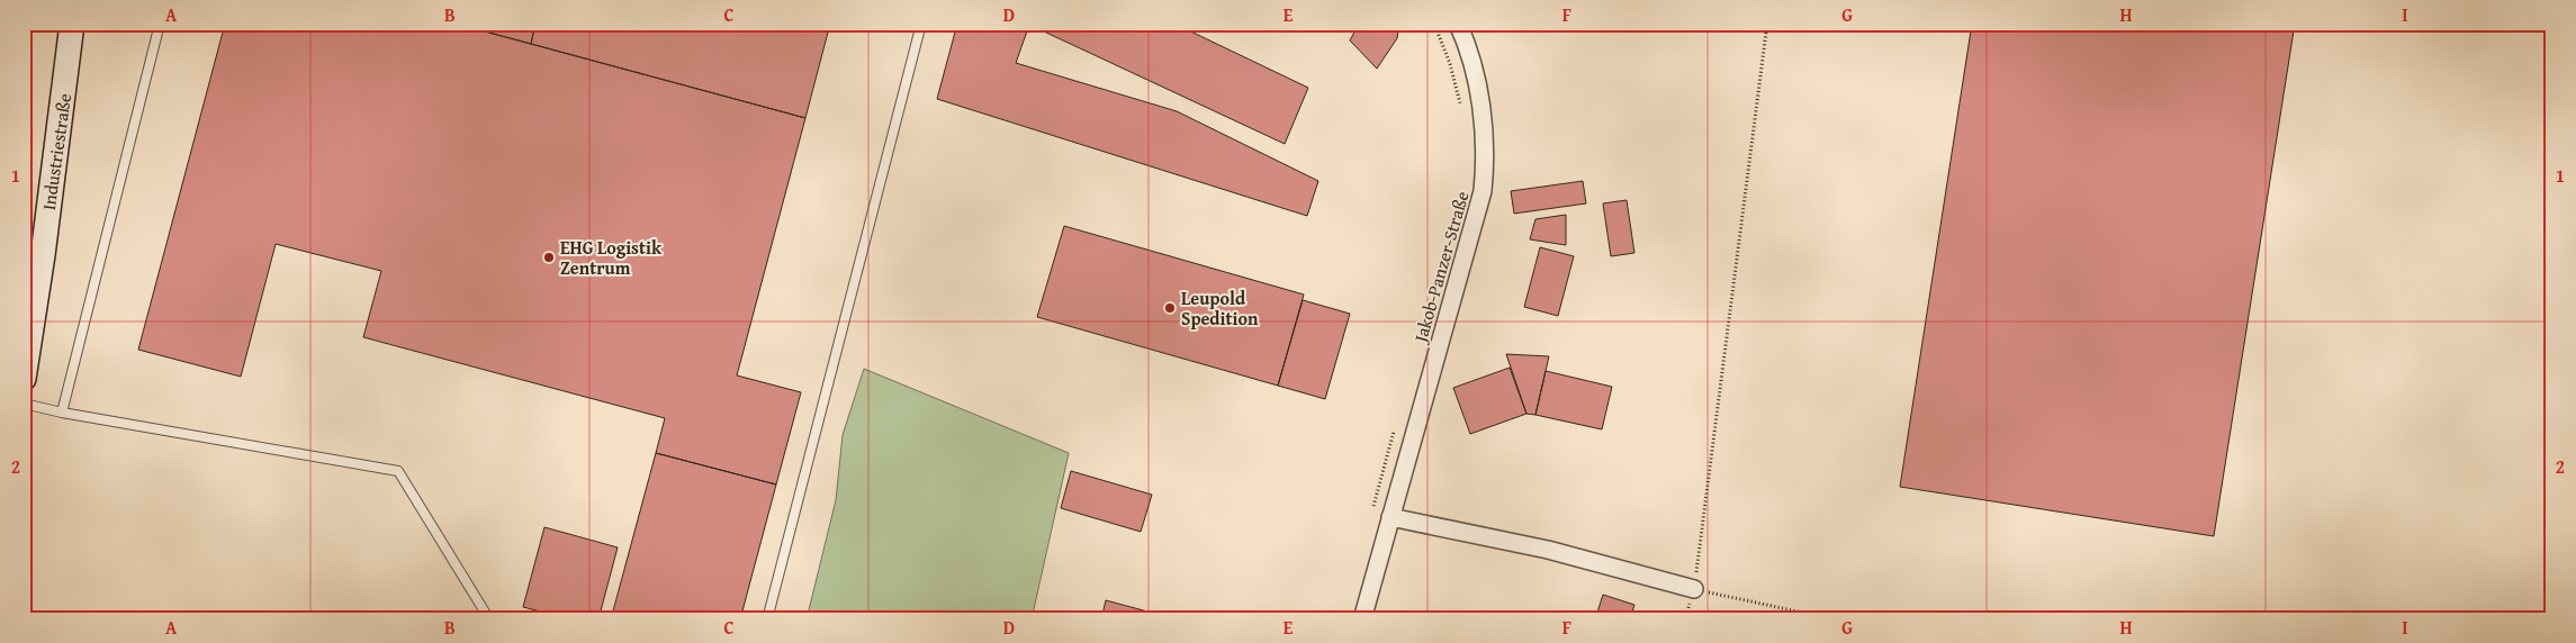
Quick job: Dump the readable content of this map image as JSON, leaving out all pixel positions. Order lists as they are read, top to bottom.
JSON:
{
  "streets": {
    "main road": ["Industriestraße"],
    "street": ["Jakob-Panzer-Straße"]
  },
  "places": ["EHG Logistik Zentrum", "Leupold Spedition"],
  "grid": {
    "columns": [
      "A",
      "B",
      "C",
      "D",
      "E",
      "F",
      "G",
      "H",
      "I"
    ],
    "rows": ["1", "2"]
  }
}
